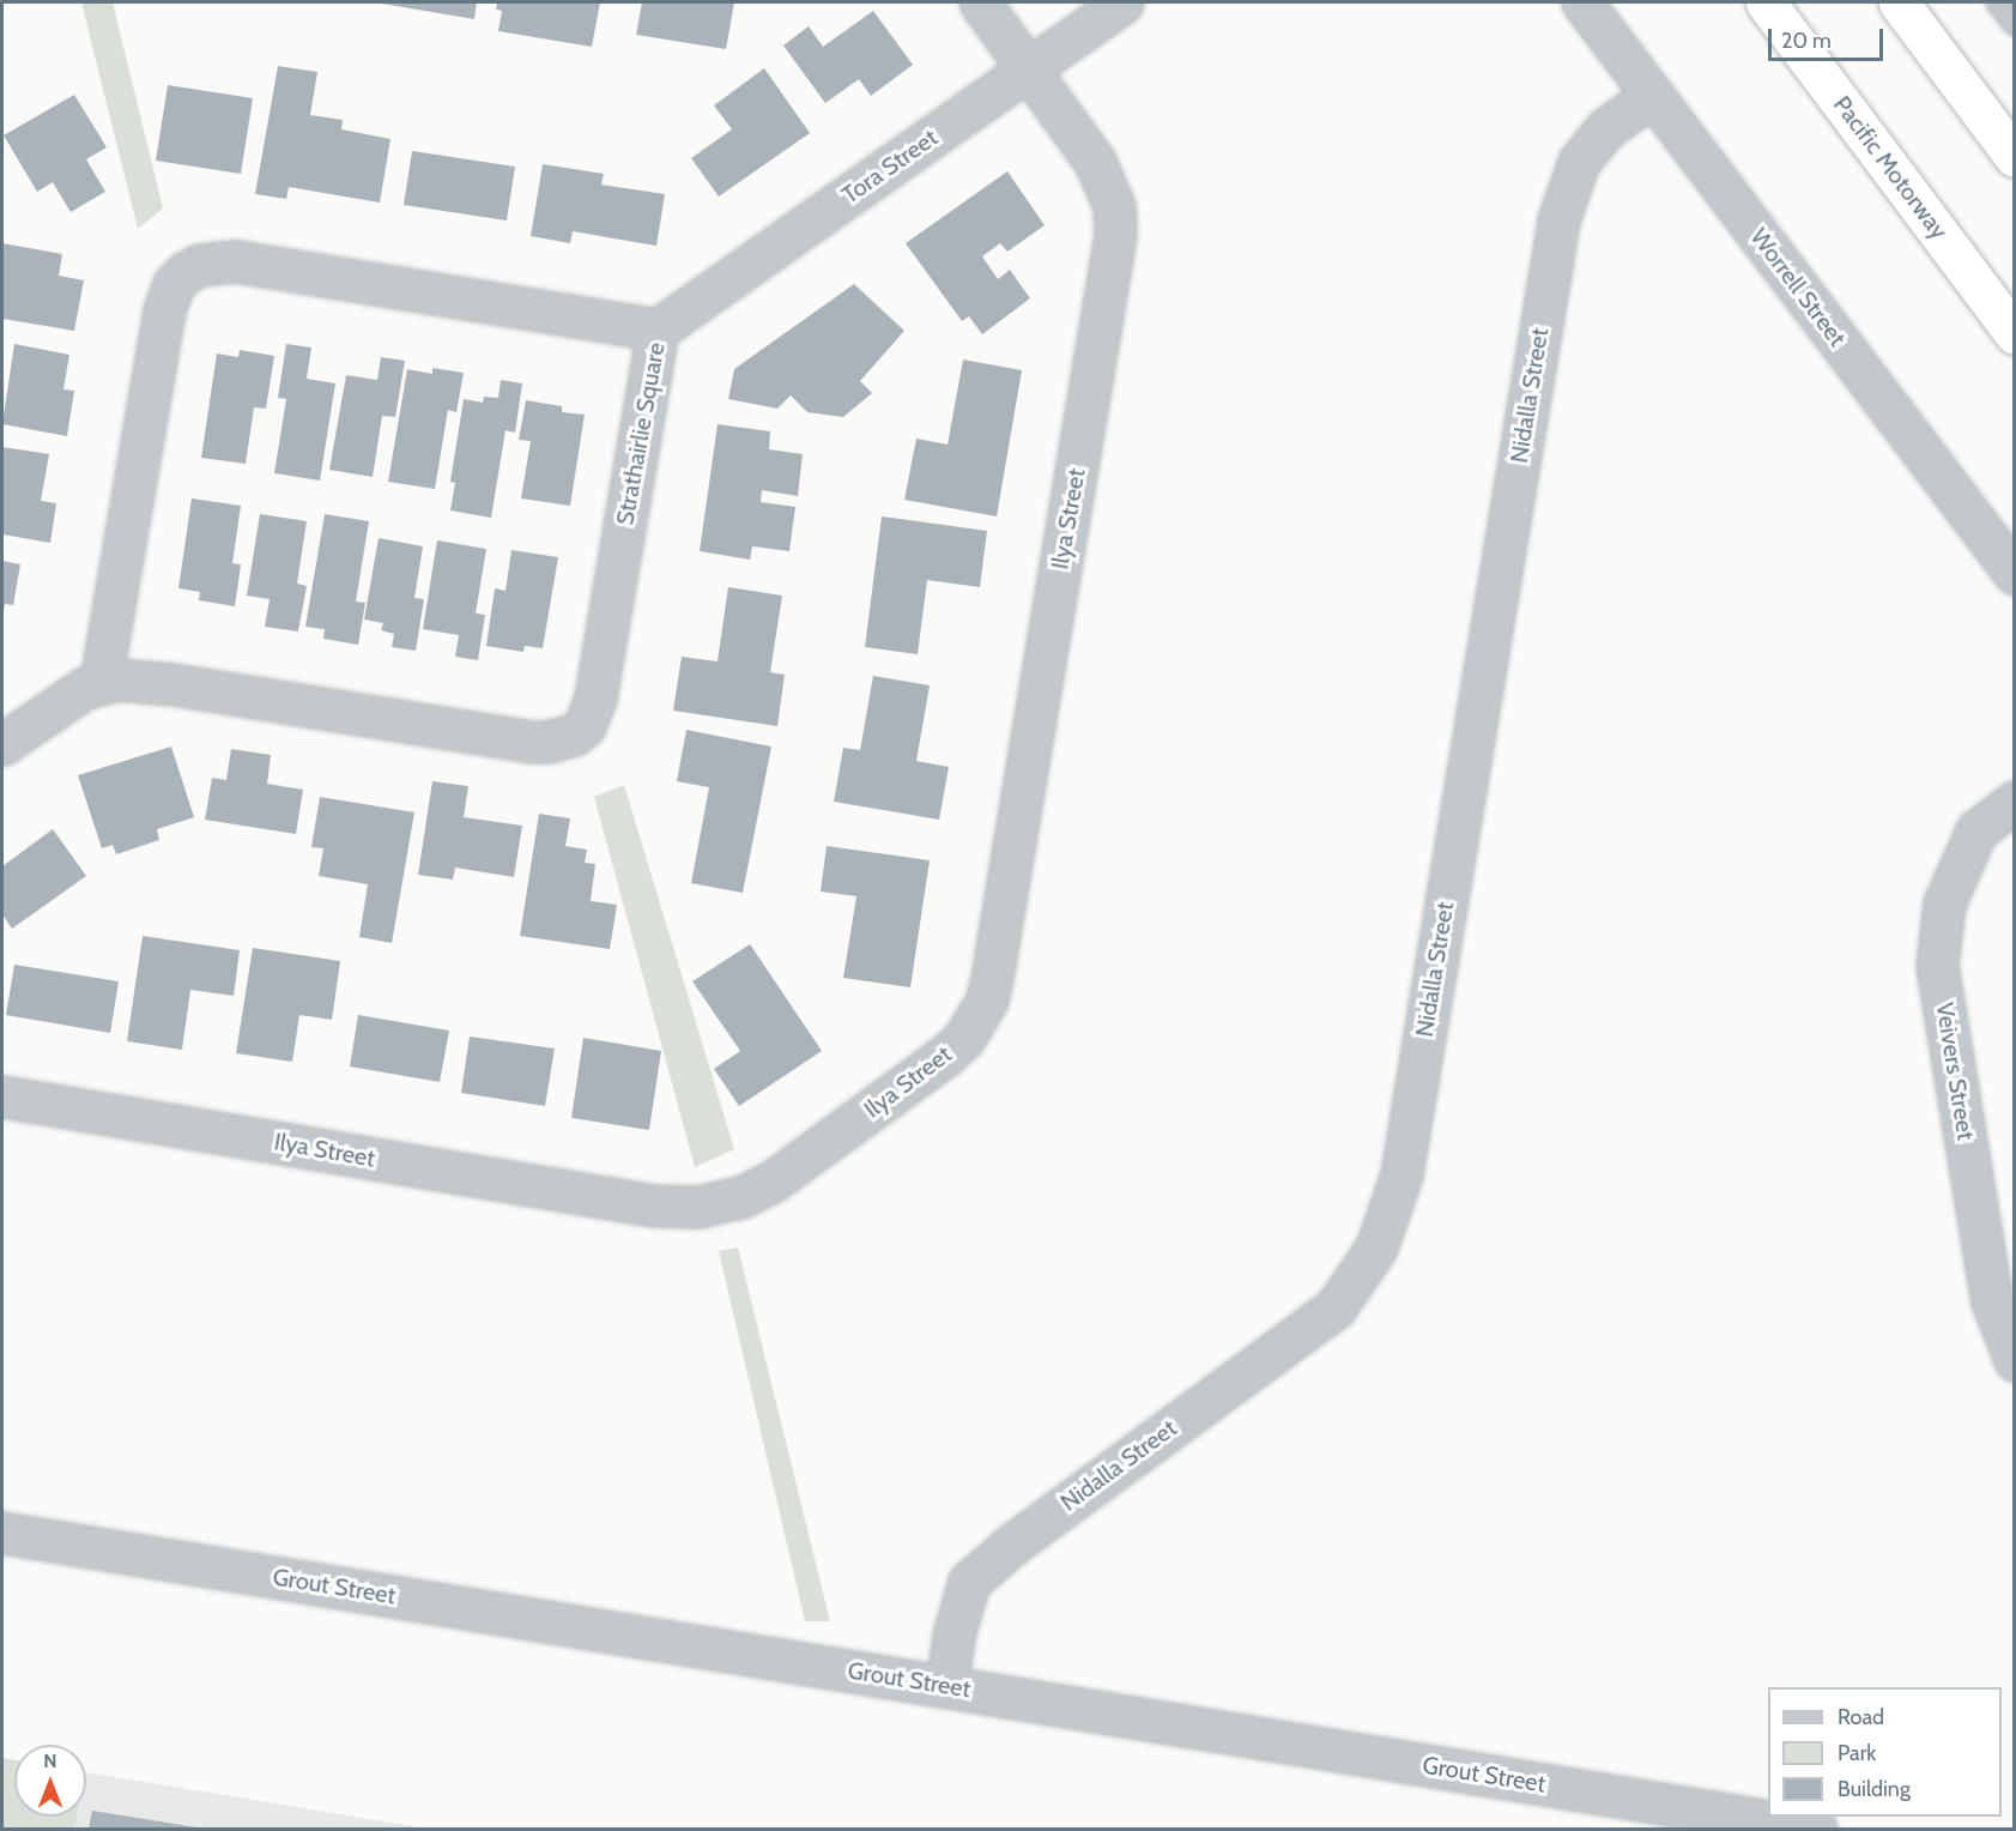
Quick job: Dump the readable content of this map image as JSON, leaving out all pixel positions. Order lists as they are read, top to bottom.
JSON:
{
  "streets": {
    "highway": ["Pacific Motorway"],
    "street": [
      "Tora Street",
      "Worrell Street",
      "Nidalla Street",
      "Strathairlie Square",
      "Ilya Street",
      "Veivers Street",
      "Grout Street"
    ]
  },
  "crossings": [
    ["Tora Street", "Strathairlie Square"],
    ["Tora Street", "Ilya Street"],
    ["Worrell Street", "Nidalla Street"],
    ["Nidalla Street", "Grout Street"]
  ],
  "legend": ["Road", "Park", "Building"],
  "scale_bar": "20 m",
  "north": "top"
}
